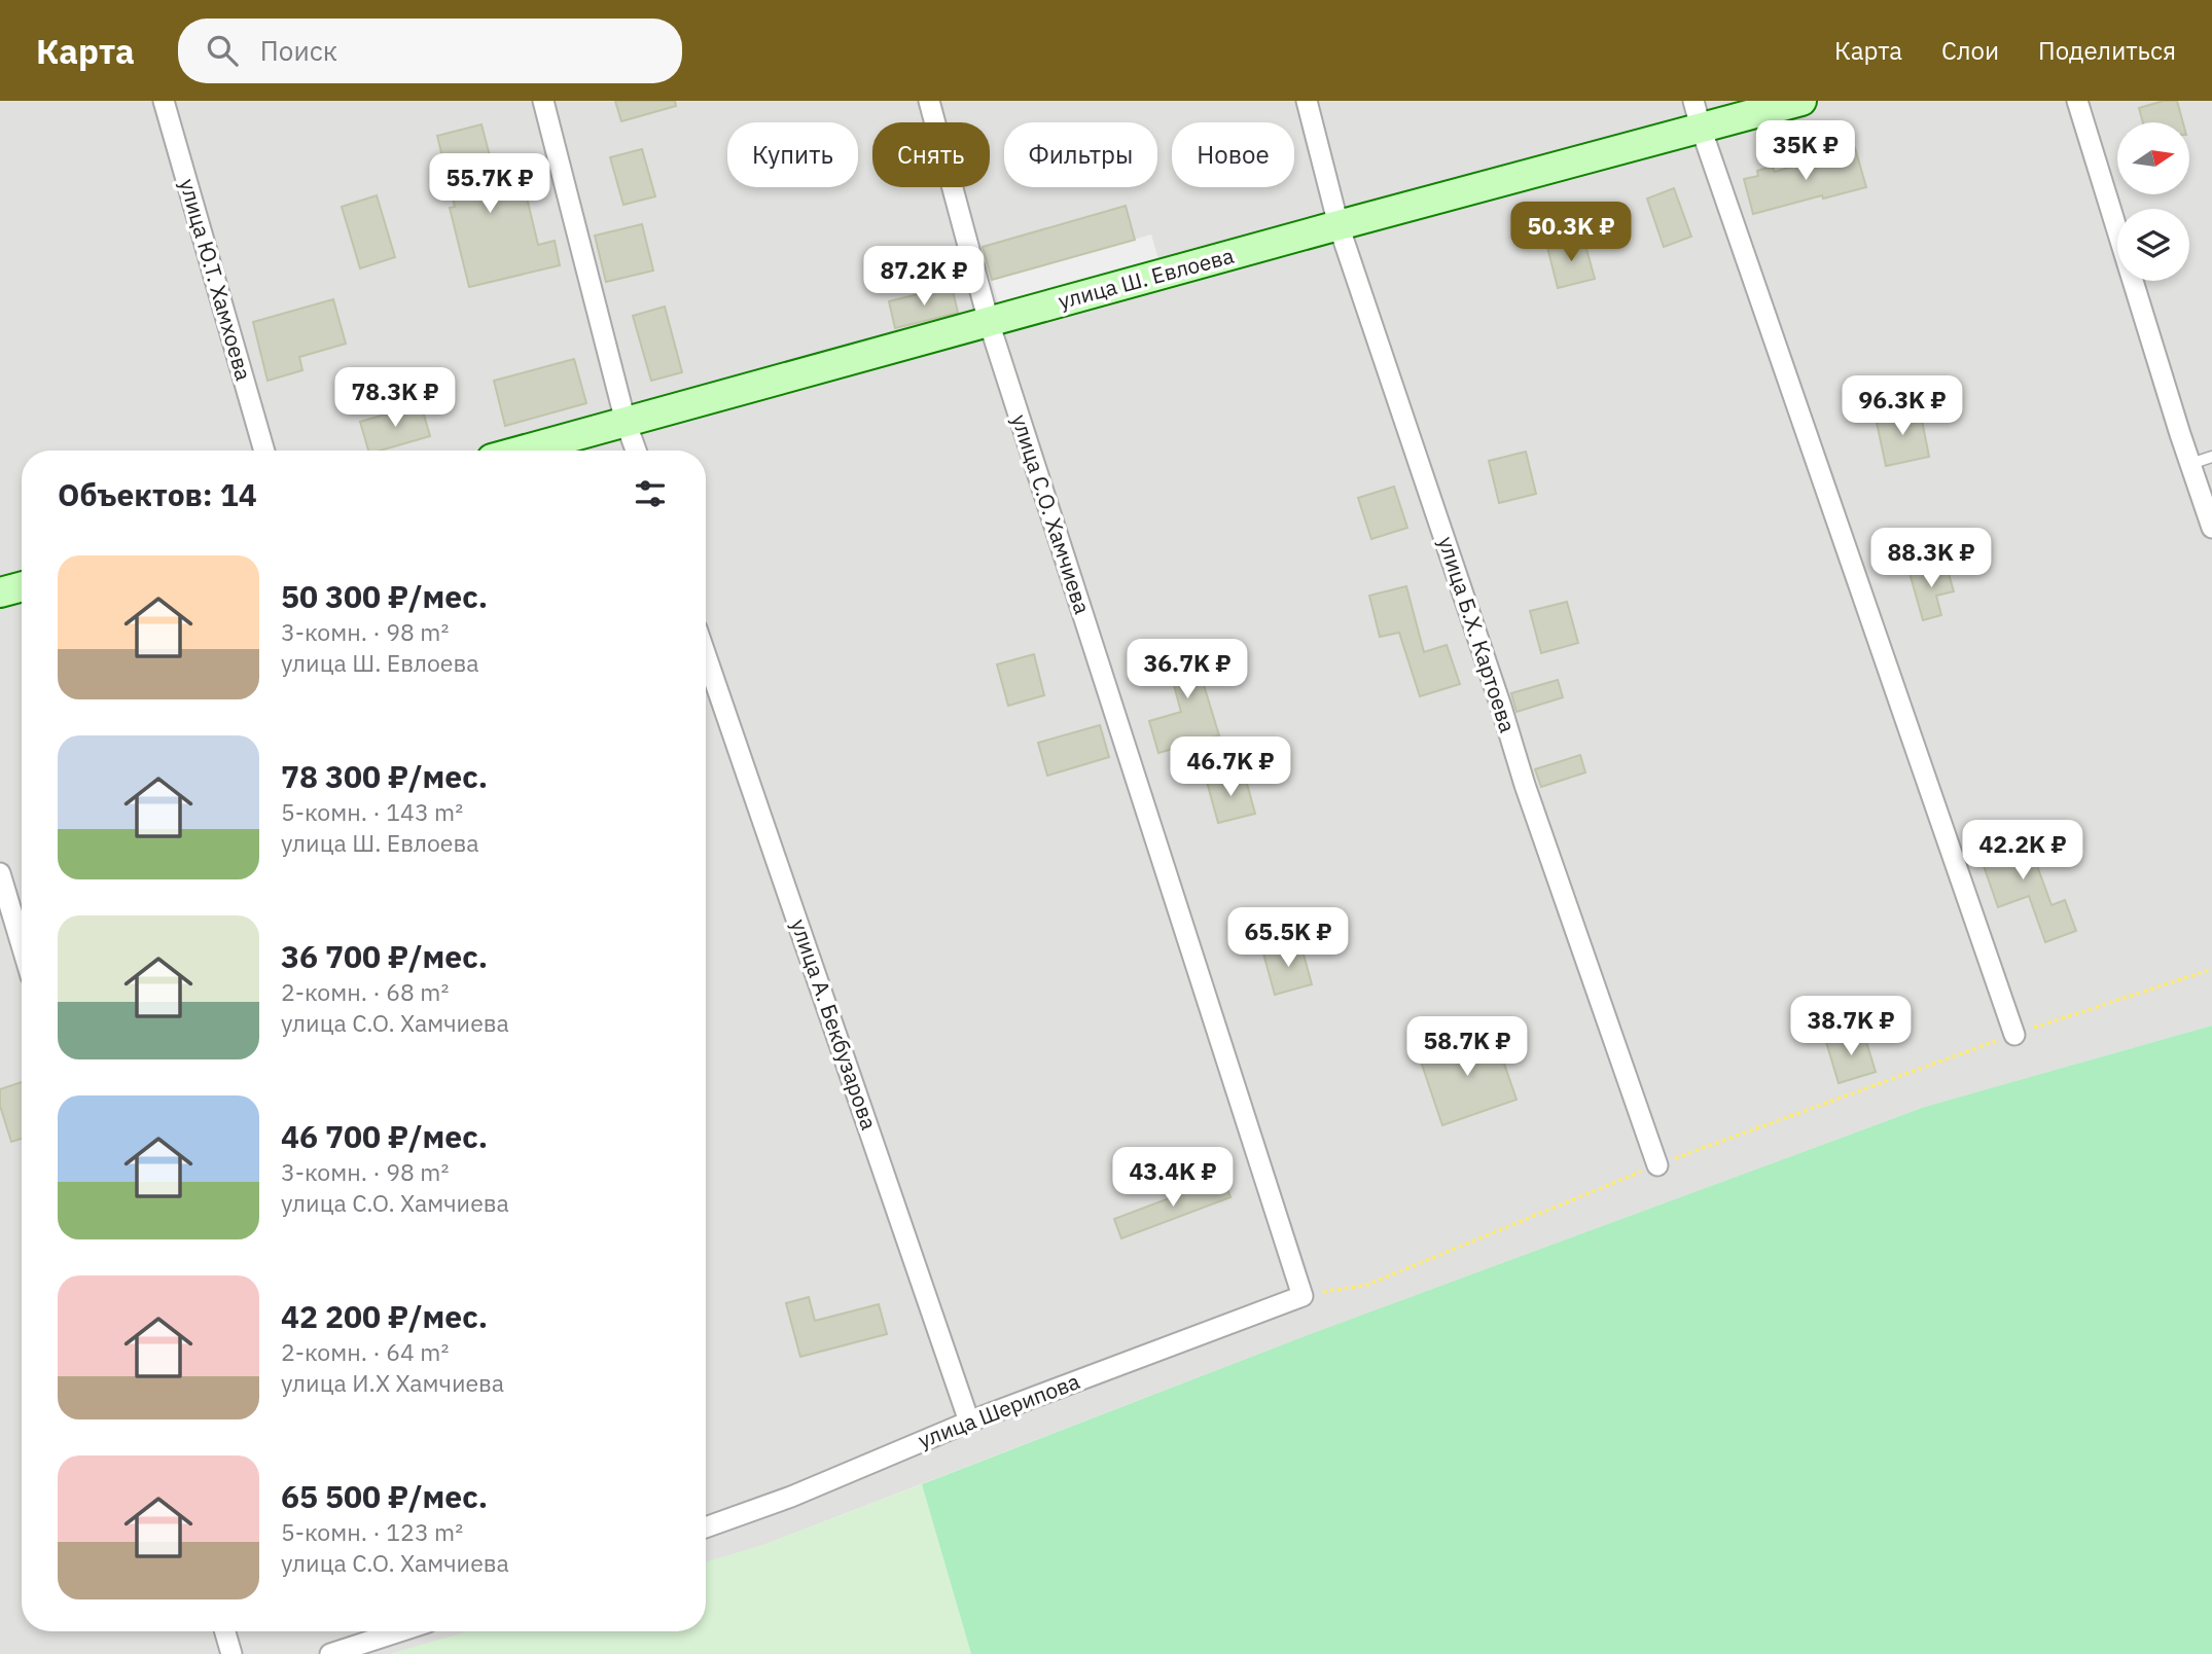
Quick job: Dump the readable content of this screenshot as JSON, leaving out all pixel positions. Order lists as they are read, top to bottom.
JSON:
{
  "streets": {
    "street": [
      "улица Ш. Евлоева",
      "улица Ю.Т. Хамхоева",
      "улица С.О. Хамчиева",
      "улица Б.Х. Картоева",
      "улица А. Бекбузарова",
      "улица Шерипова"
    ]
  },
  "crossings": [
    ["улица Ш. Евлоева", "улица С.О. Хамчиева"],
    ["улица Ш. Евлоева", "улица Б.Х. Картоева"],
    ["улица С.О. Хамчиева", "улица Шерипова"],
    ["улица А. Бекбузарова", "улица Шерипова"]
  ],
  "north": "right",
  "page": {
    "header": "Карта",
    "search": "Поиск",
    "nav": ["Карта", "Слои", "Поделиться"],
    "price": [
      "35K ₽",
      "55.7K ₽",
      "50.3K ₽",
      "87.2K ₽",
      "78.3K ₽",
      "96.3K ₽",
      "88.3K ₽",
      "36.7K ₽",
      "46.7K ₽",
      "42.2K ₽",
      "65.5K ₽",
      "38.7K ₽",
      "58.7K ₽",
      "43.4K ₽"
    ],
    "chip": [
      "Купить",
      "Снять",
      "Фильтры",
      "Новое"
    ],
    "heading": "Объектов: 14",
    "list": [
      {
        "name": "50 300 ₽/мес.",
        "note": "3-комн. · 98 m² · улица Ш. Евлоева"
      },
      {
        "name": "78 300 ₽/мес.",
        "note": "5-комн. · 143 m² · улица Ш. Евлоева"
      },
      {
        "name": "36 700 ₽/мес.",
        "note": "2-комн. · 68 m² · улица С.О. Хамчиева"
      },
      {
        "name": "46 700 ₽/мес.",
        "note": "3-комн. · 98 m² · улица С.О. Хамчиева"
      },
      {
        "name": "42 200 ₽/мес.",
        "note": "2-комн. · 64 m² · улица И.Х Хамчиева"
      },
      {
        "name": "65 500 ₽/мес.",
        "note": "5-комн. · 123 m² · улица С.О. Хамчиева"
      }
    ]
  }
}
